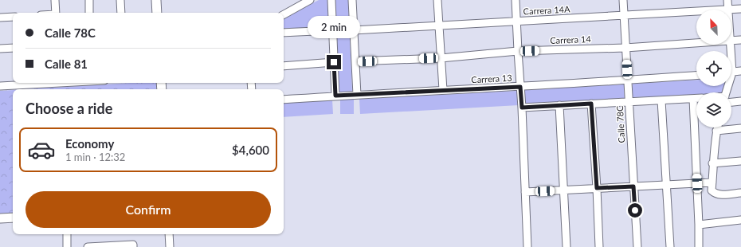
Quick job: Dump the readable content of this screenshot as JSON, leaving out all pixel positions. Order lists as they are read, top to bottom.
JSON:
{
  "streets": {
    "street": [
      "Carrera 14A",
      "Carrera 14",
      "Carrera 13",
      "Calle 78C"
    ]
  },
  "crossings": [
    ["Carrera 14A", "Calle 78C"],
    ["Carrera 14", "Calle 78C"],
    ["Carrera 13", "Calle 78C"]
  ],
  "north": "top left",
  "page": {
    "banner": ["Calle 78C", "Calle 81"],
    "bubble": "2 min",
    "heading": "Choose a ride",
    "list": [
      {
        "name": "Economy",
        "note": "1 min · 12:32",
        "value": "$4,600"
      }
    ],
    "buttons": "Confirm"
  }
}
